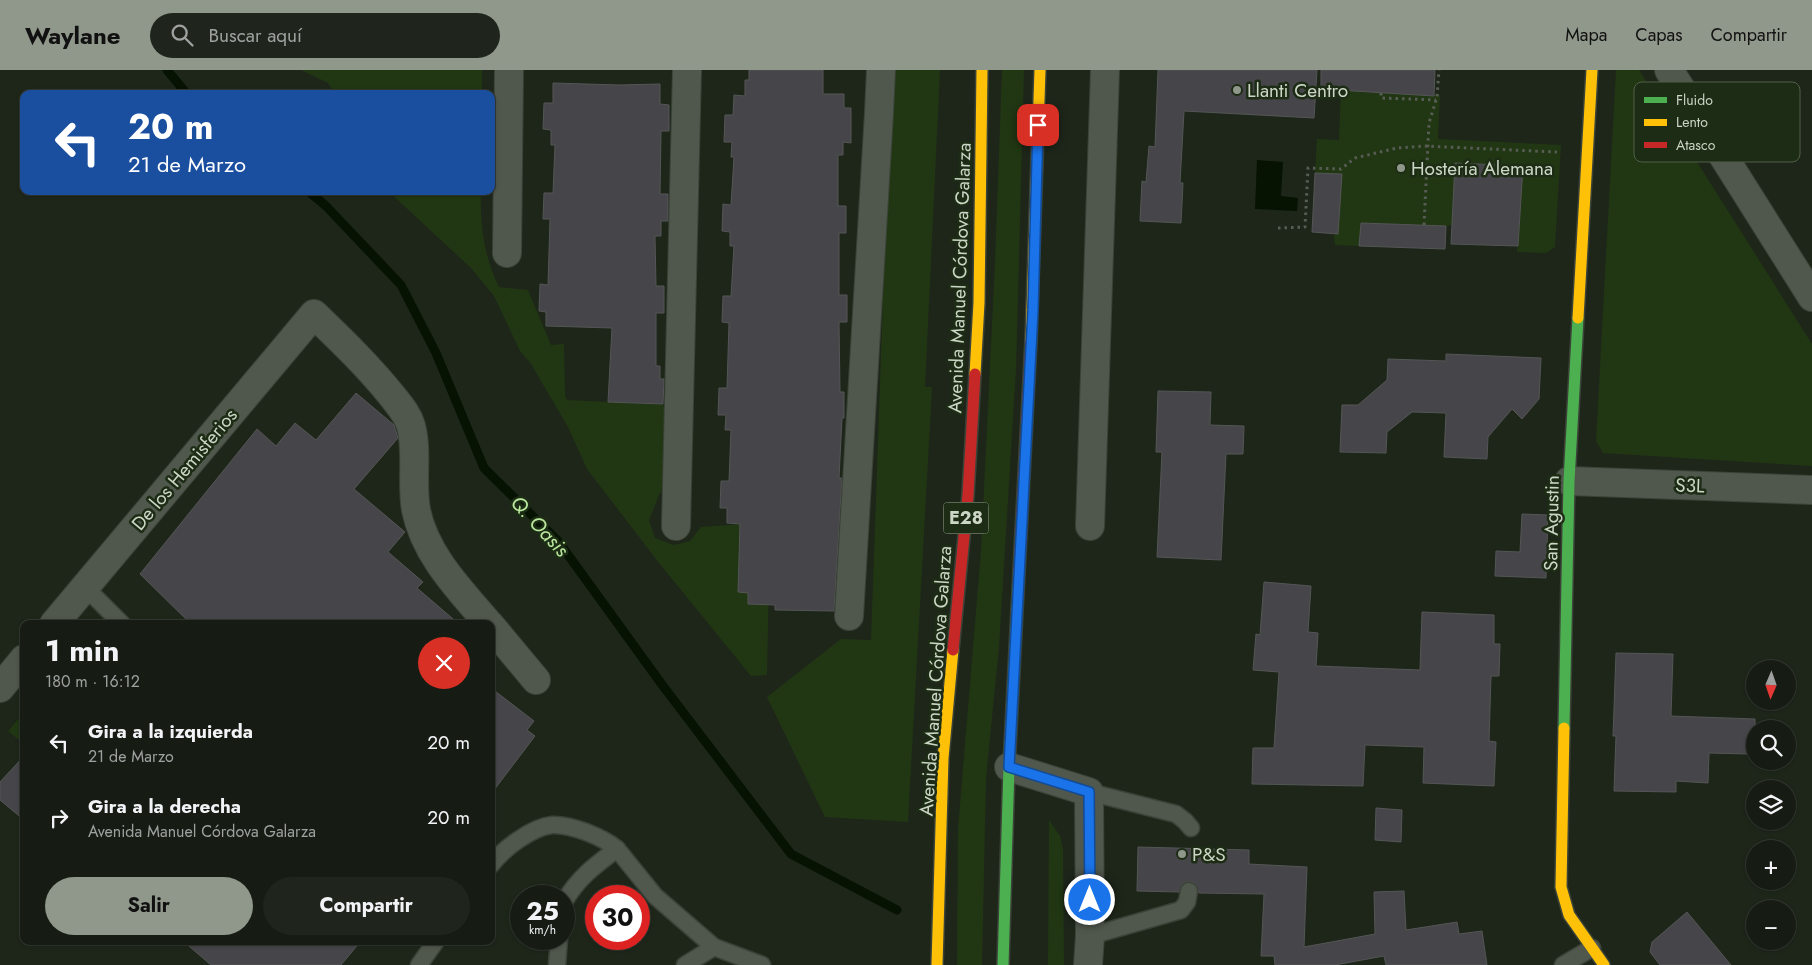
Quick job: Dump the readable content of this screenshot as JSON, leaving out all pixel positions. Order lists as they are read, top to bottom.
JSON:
{
  "streets": {
    "main road": ["Avenida Manuel Córdova Galarza", "E28", "San Agustin"],
    "street": ["De los Hemisferios", "S3L"]
  },
  "crossings": [
    ["S3L", "San Agustin"]
  ],
  "water": ["Q. Oasis"],
  "places": ["Llanti Centro", "Hostería Alemana", "P&S"],
  "legend": ["Fluido", "Lento", "Atasco"],
  "north": "bottom",
  "page": {
    "header": "Waylane",
    "search": "Buscar aquí",
    "nav": ["Mapa", "Capas", "Compartir"],
    "turn": ["20 m", "21 de Marzo"],
    "heading": ["1 min", "180 m · 16:12"],
    "map_buttons": ["+", "−"],
    "list": [
      {
        "name": "Gira a la izquierda",
        "note": "21 de Marzo",
        "value": "20 m"
      },
      {
        "name": "Gira a la derecha",
        "note": "Avenida Manuel Córdova Galarza",
        "value": "20 m"
      }
    ],
    "buttons": ["Salir", "Compartir"],
    "speed": "25 km/h",
    "limit": "30"
  }
}
